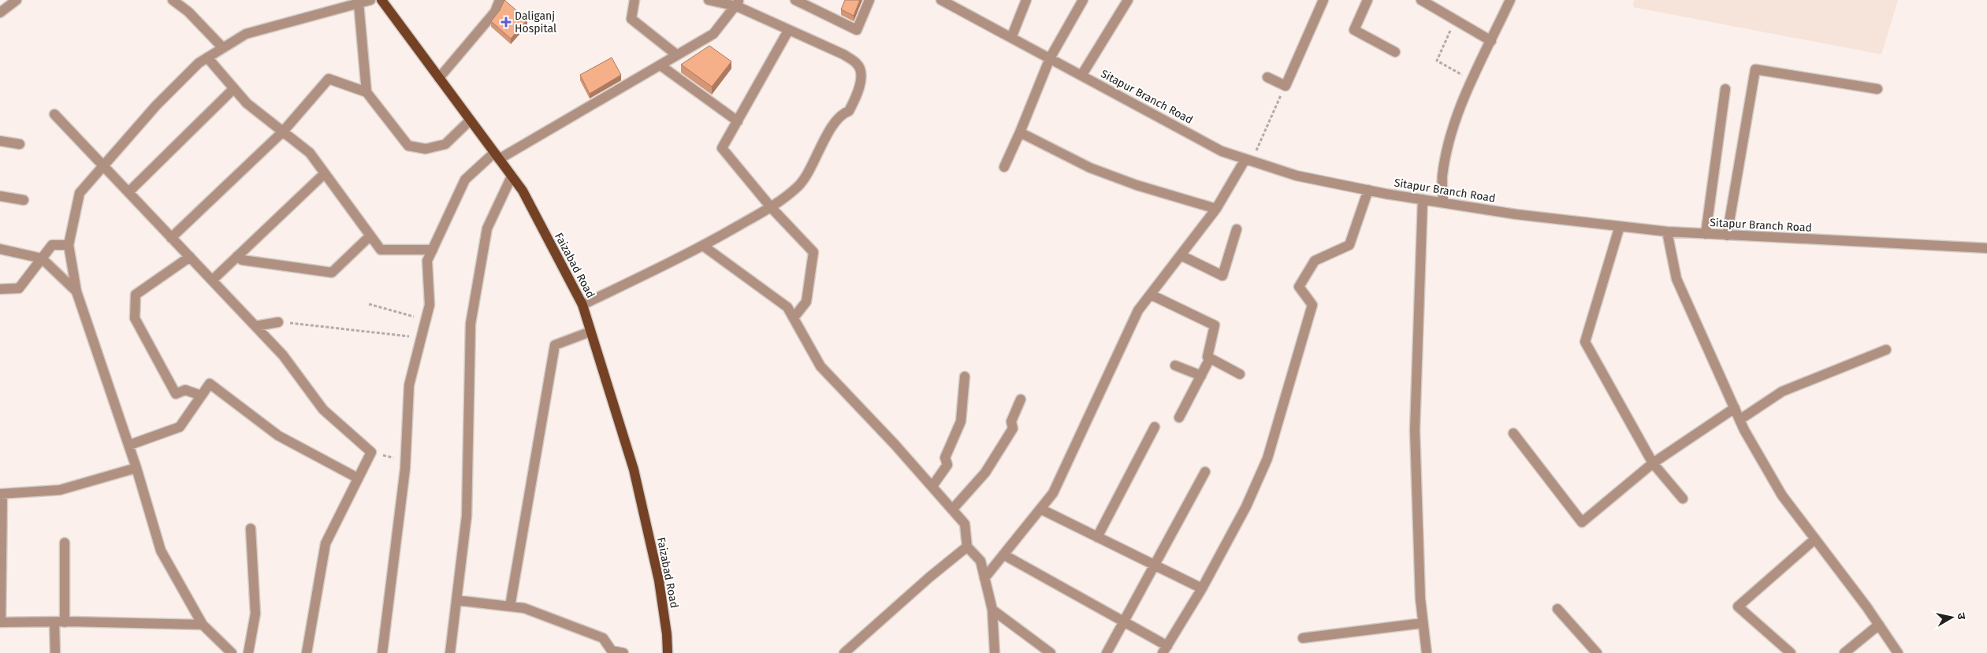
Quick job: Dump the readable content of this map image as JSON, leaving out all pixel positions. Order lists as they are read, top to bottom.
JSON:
{
  "streets": {
    "main road": ["Faizabad Road"],
    "street": ["Sitapur Branch Road"]
  },
  "places": {
    "health": ["Daliganj Hospital"]
  },
  "north": "right"
}
